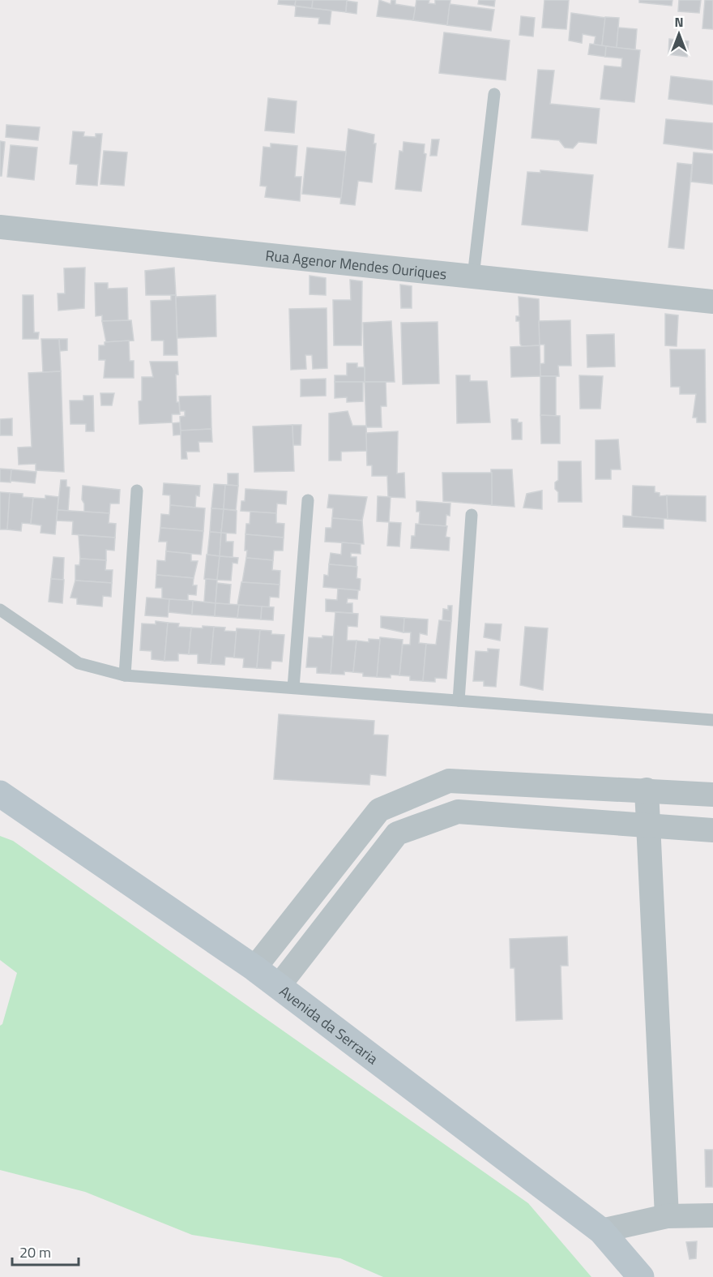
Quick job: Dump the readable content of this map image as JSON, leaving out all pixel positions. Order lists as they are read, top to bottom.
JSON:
{
  "streets": {
    "main road": ["Avenida da Serraria"],
    "street": ["Rua Agenor Mendes Ouriques"]
  },
  "scale_bar": "20 m",
  "north": "top"
}
